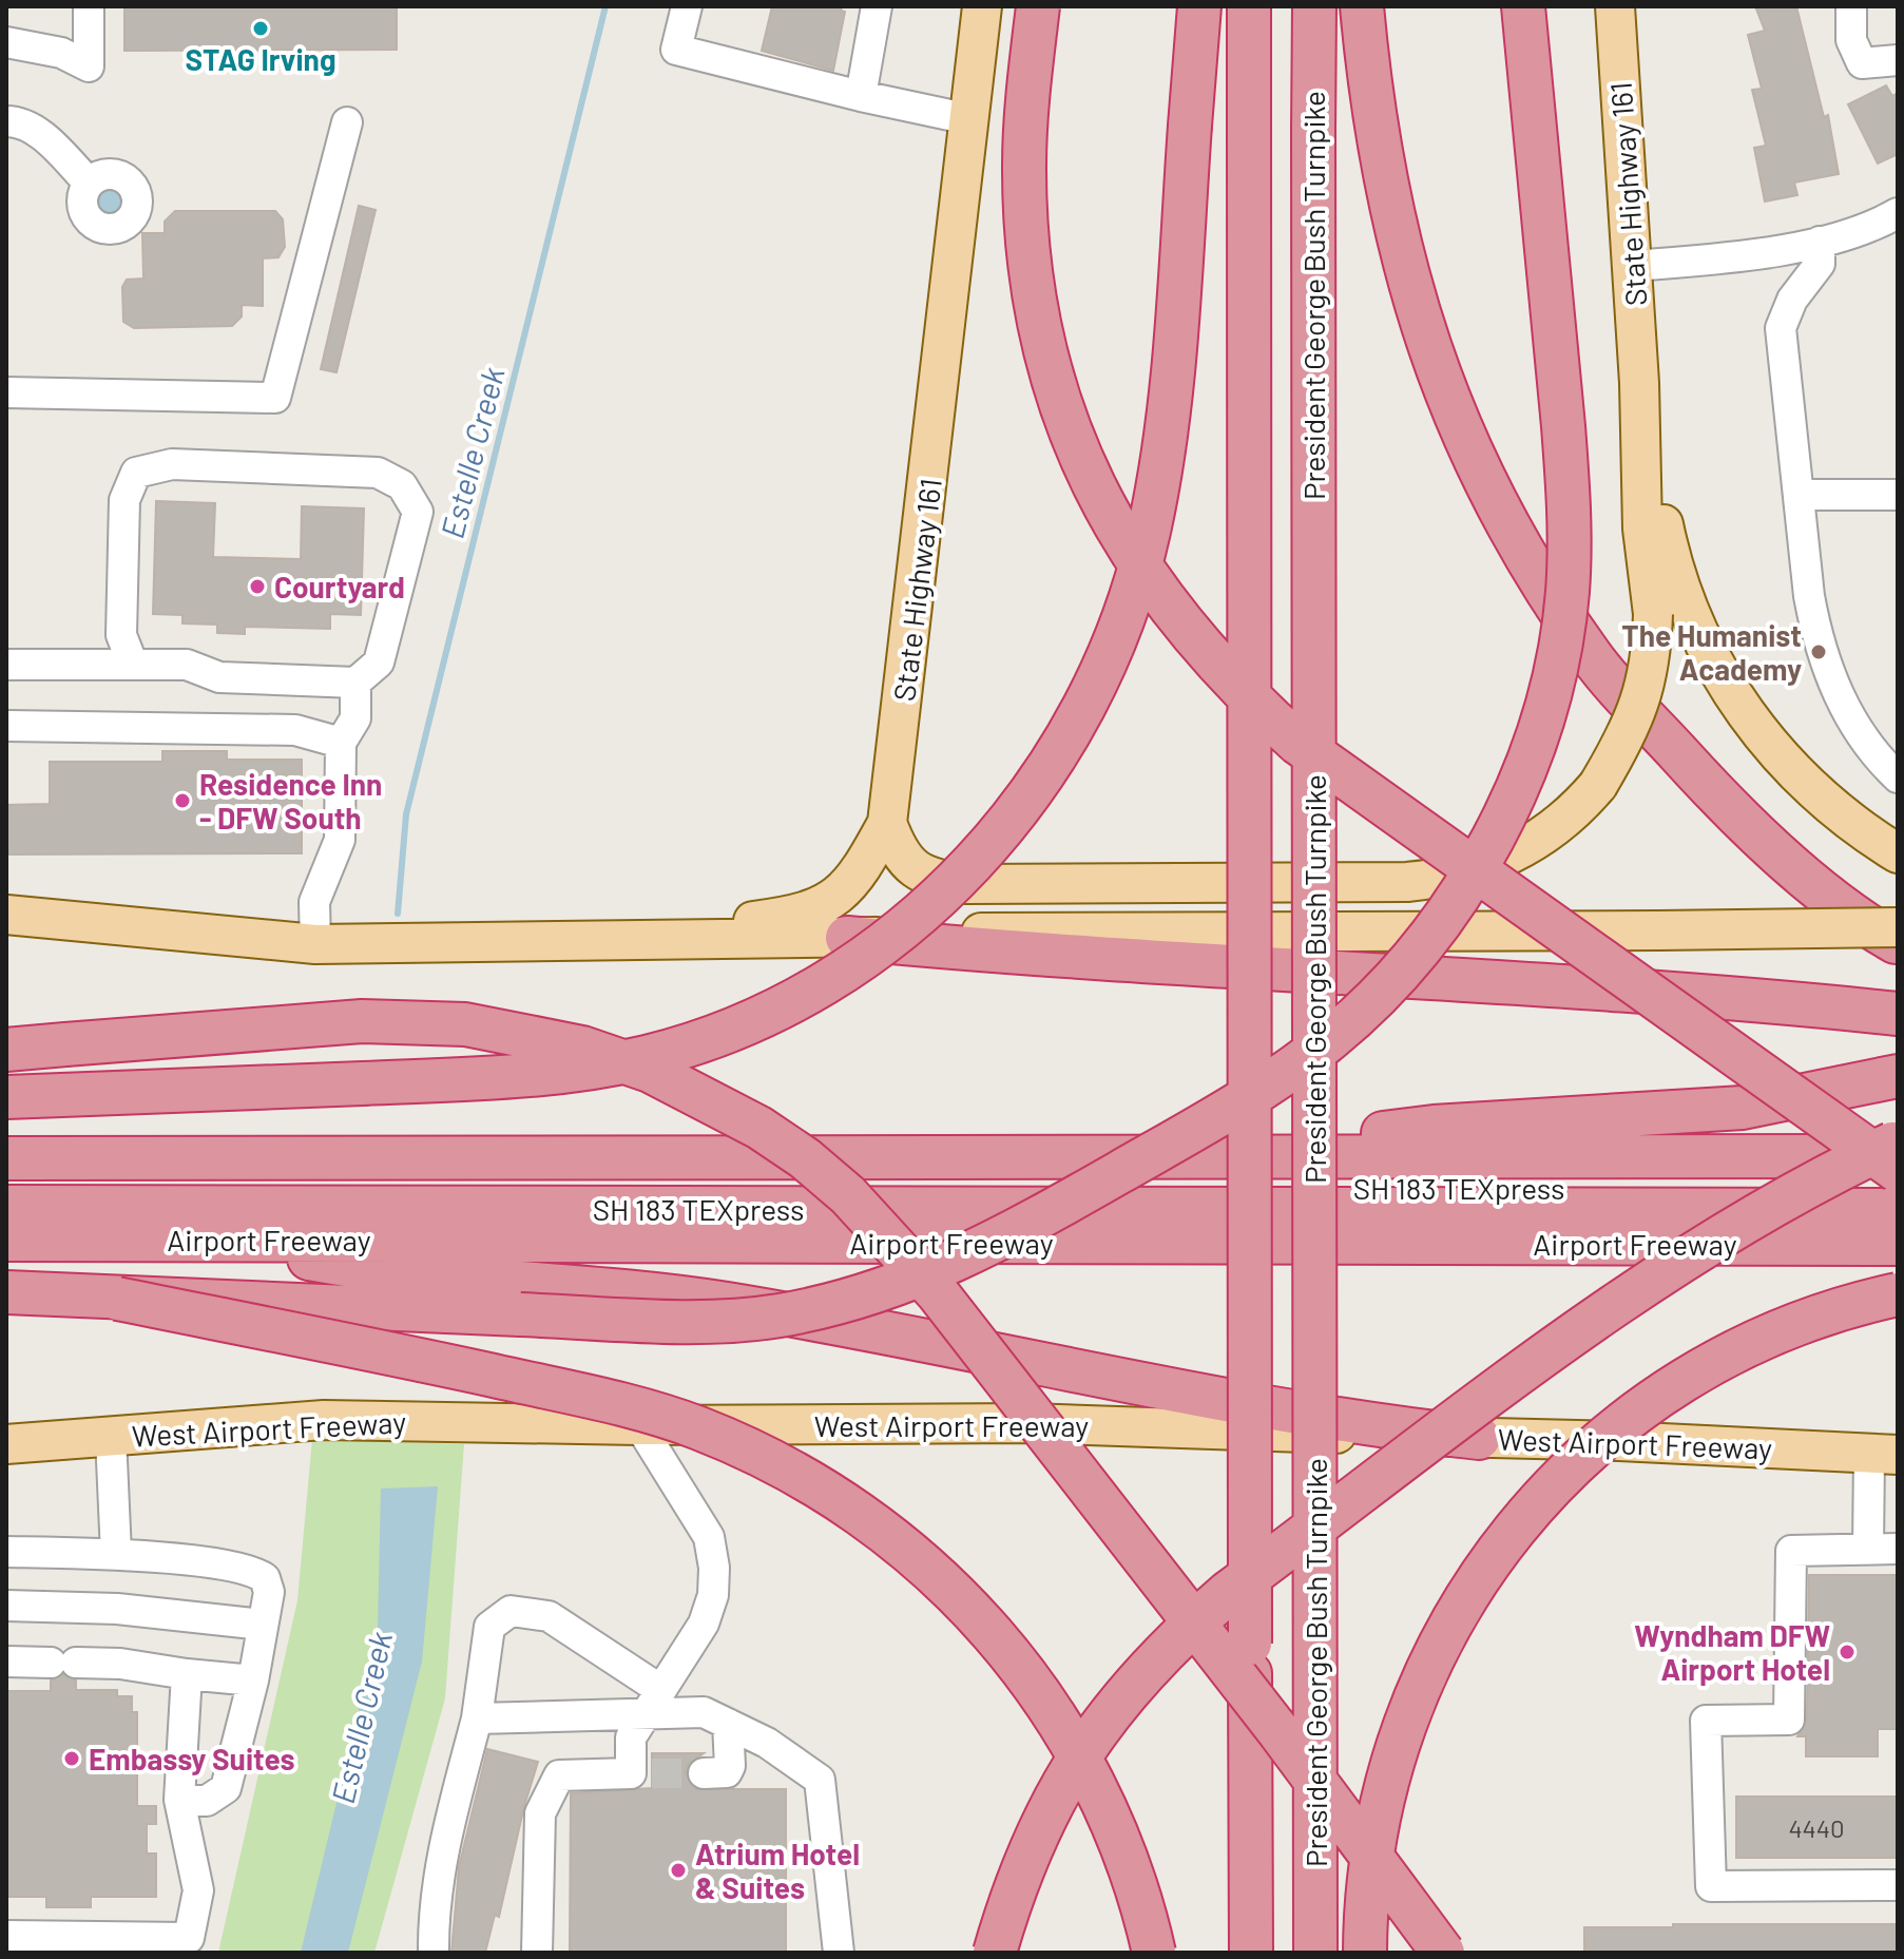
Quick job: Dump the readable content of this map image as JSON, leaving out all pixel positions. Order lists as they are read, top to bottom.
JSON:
{
  "streets": {
    "highway": ["President George Bush Turnpike", "SH 183 TEXpress", "Airport Freeway"],
    "main road": ["State Highway 161", "West Airport Freeway"]
  },
  "water": ["Estelle Creek"],
  "places": [
    "STAG Irving",
    "Courtyard",
    "The Humanist Academy",
    "Residence Inn - DFW South",
    "Wyndham DFW Airport Hotel",
    "Embassy Suites",
    "Atrium Hotel & Suites"
  ],
  "house_numbers": ["4440"]
}
